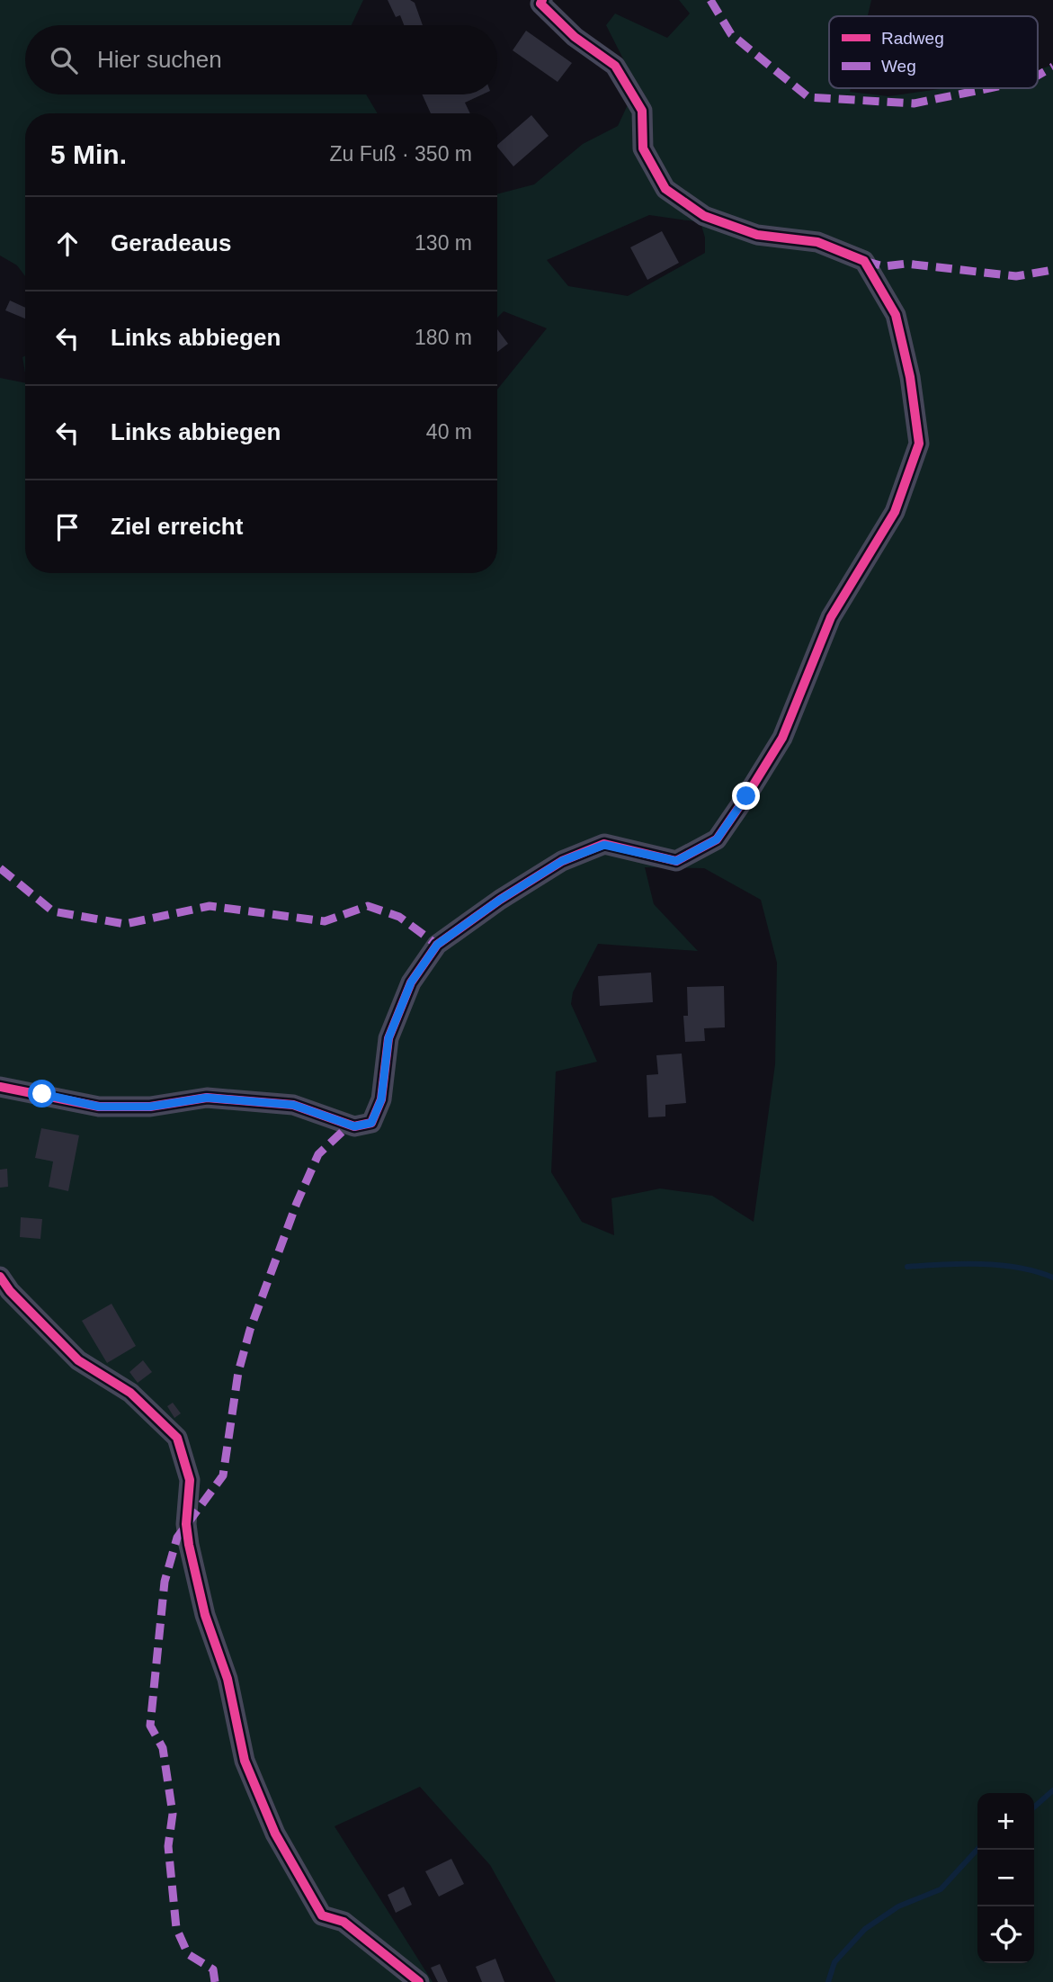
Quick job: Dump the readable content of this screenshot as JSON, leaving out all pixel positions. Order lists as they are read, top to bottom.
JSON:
{
  "legend": ["Radweg", "Weg"],
  "page": {
    "search": "Hier suchen",
    "heading": ["5 Min.", "Zu Fuß · 350 m"],
    "list": [
      ["Geradeaus", "130 m"],
      ["Links abbiegen", "180 m"],
      ["Links abbiegen", "40 m"],
      "Ziel erreicht"
    ],
    "map_buttons": ["+", "−"]
  }
}
